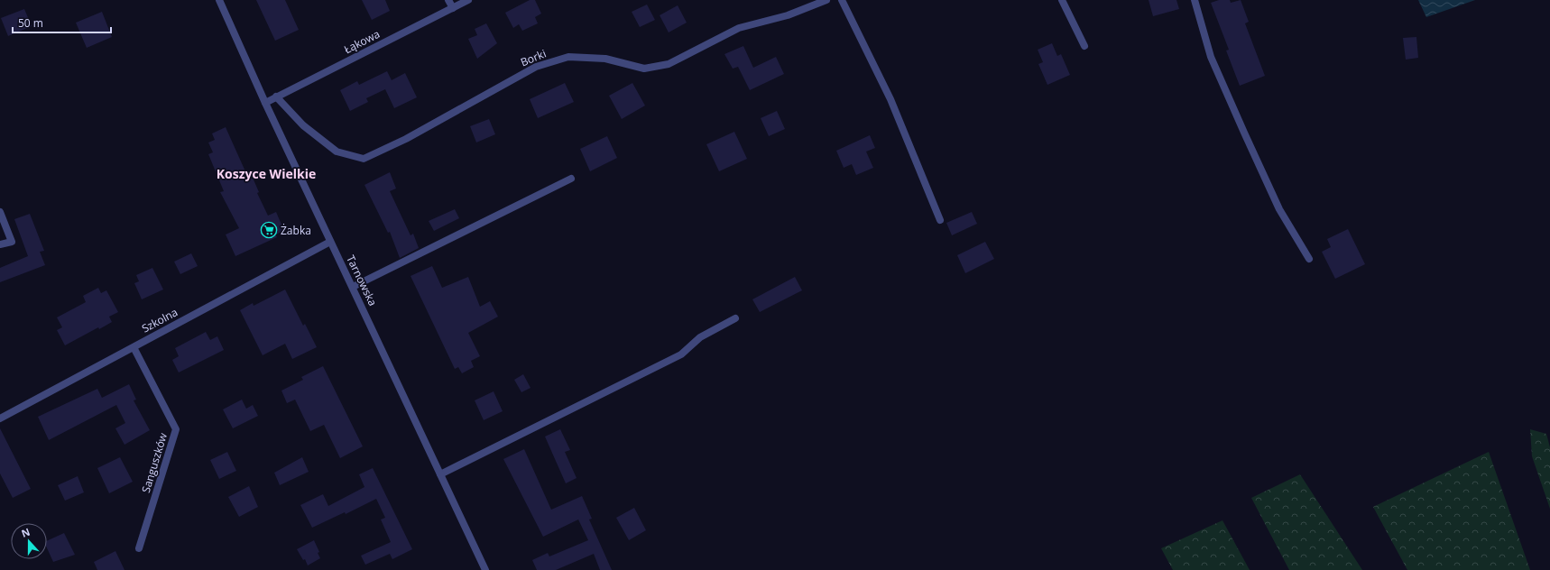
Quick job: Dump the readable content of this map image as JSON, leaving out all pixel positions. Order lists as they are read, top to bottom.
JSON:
{
  "streets": {
    "street": [
      "Łąkowa",
      "Borki",
      "Tarnowska",
      "Szkolna",
      "Sanguszków"
    ]
  },
  "crossings": [
    ["Łąkowa", "Borki"],
    ["Łąkowa", "Tarnowska"],
    ["Tarnowska", "Szkolna"],
    ["Szkolna", "Sanguszków"]
  ],
  "districts": ["Koszyce Wielkie"],
  "places": {
    "supermarket": ["Żabka"]
  },
  "scale_bar": "50 m",
  "north": "top"
}
